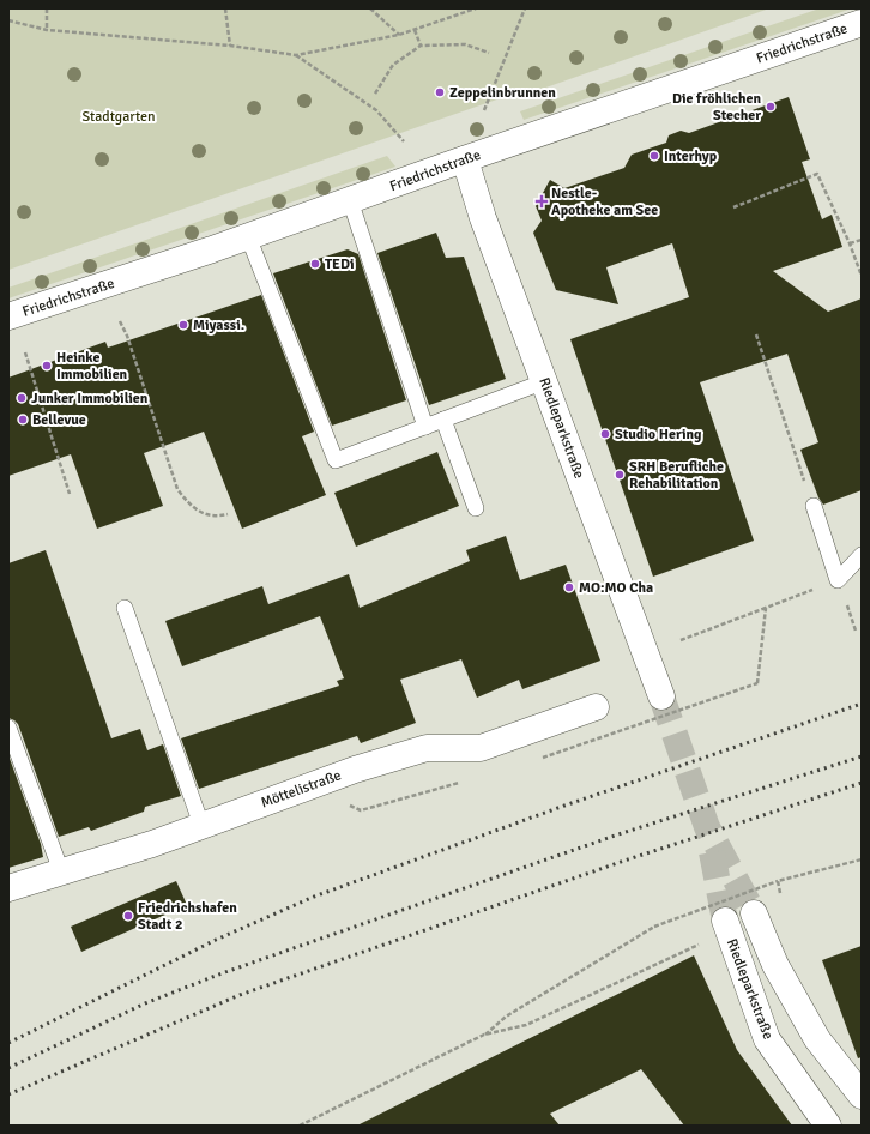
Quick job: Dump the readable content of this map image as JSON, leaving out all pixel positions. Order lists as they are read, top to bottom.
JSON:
{
  "streets": {
    "street": ["Friedrichstraße", "Riedleparkstraße", "Möttelistraße"]
  },
  "crossings": [
    ["Friedrichstraße", "Riedleparkstraße"]
  ],
  "parks": ["Stadtgarten"],
  "places": {
    "other": [
      "Zeppelinbrunnen",
      "Die fröhlichen Stecher",
      "Interhyp",
      "TEDi",
      "Miyassi.",
      "Heinke Immobilien",
      "Junker Immobilien",
      "Bellevue",
      "Studio Hering",
      "SRH Berufliche Rehabilitation",
      "MO:MO Cha",
      "Friedrichshafen Stadt 2"
    ],
    "health": ["Nestle- Apotheke am See"]
  }
}
